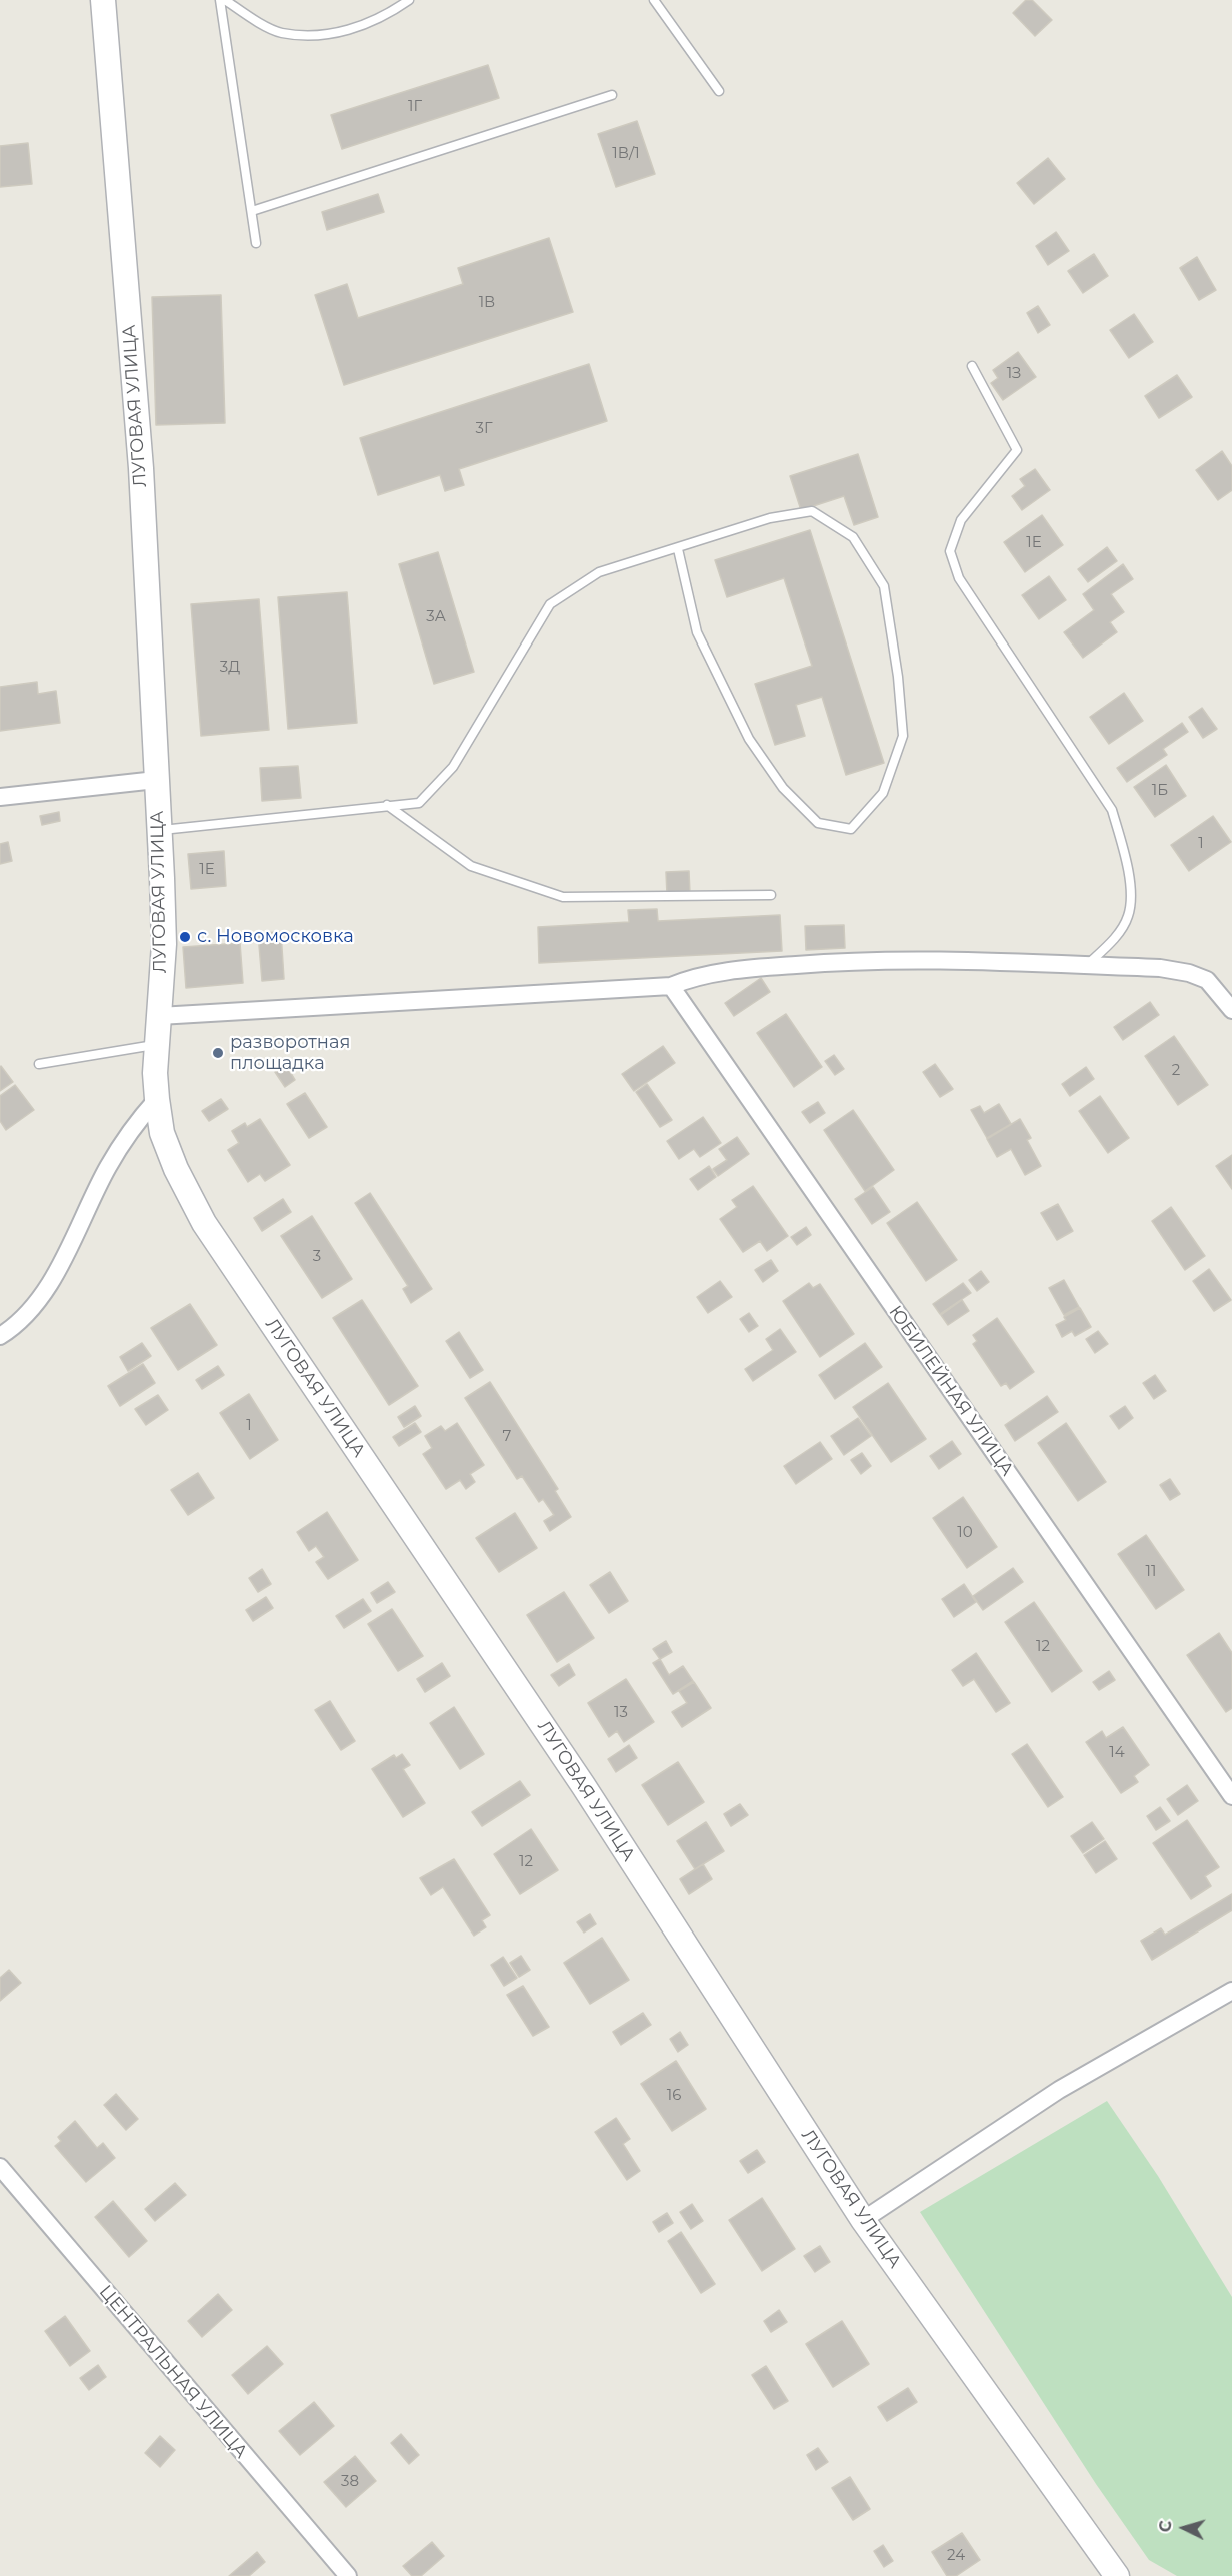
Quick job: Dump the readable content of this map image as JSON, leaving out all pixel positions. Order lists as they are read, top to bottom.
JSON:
{
  "streets": {
    "street": ["ЛУГОВАЯ УЛИЦА", "ЮБИЛЕЙНАЯ УЛИЦА", "ЦЕНТРАЛЬНАЯ УЛИЦА"]
  },
  "places": ["с. Новомосковка", "разворотная площадка"],
  "house_numbers": [
    "1Г",
    "1В/1",
    "1В",
    "1З",
    "3Г",
    "1Е",
    "3А",
    "3Д",
    "1Б",
    "1",
    "1Е",
    "2",
    "3",
    "1",
    "7",
    "10",
    "11",
    "12",
    "13",
    "14",
    "12",
    "16",
    "38",
    "24"
  ],
  "north": "left"
}
